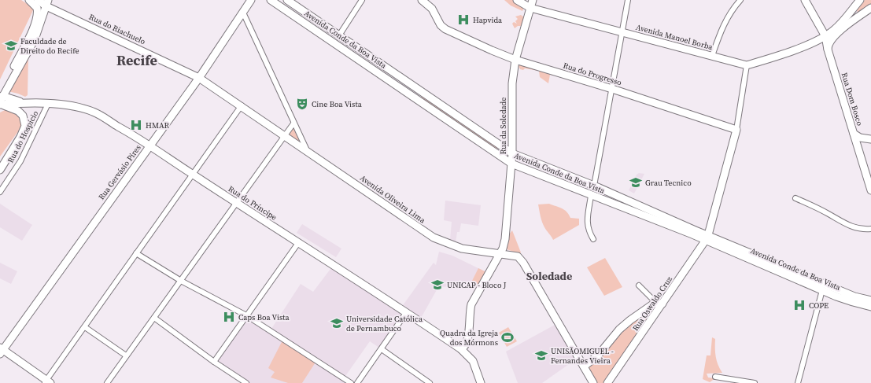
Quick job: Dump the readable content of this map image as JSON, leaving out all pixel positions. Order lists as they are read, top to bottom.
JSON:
{
  "streets": {
    "main road": [
      "Rua do Riachuelo",
      "Avenida Manoel Borba",
      "Avenida Conde da Boa Vista",
      "Rua do Progresso",
      "Rua Dom Bosco",
      "Rua da Soledade",
      "Rua do Hospício",
      "Rua Gervásio Pires",
      "Avenida Oliveira Lima",
      "Rua do Príncipe",
      "Rua Oswaldo Cruz"
    ]
  },
  "crossings": [
    ["Rua do Riachuelo", "Rua Gervásio Pires"],
    ["Rua do Riachuelo", "Avenida Oliveira Lima"],
    ["Avenida Manoel Borba", "Rua da Soledade"],
    ["Avenida Conde da Boa Vista", "Rua da Soledade"],
    ["Avenida Conde da Boa Vista", "Rua Oswaldo Cruz"],
    ["Rua do Progresso", "Rua da Soledade"],
    ["Rua do Progresso", "Rua Oswaldo Cruz"],
    ["Rua da Soledade", "Avenida Oliveira Lima"],
    ["Rua da Soledade", "Rua do Príncipe"],
    ["Rua do Hospício", "Rua do Príncipe"],
    ["Rua Gervásio Pires", "Rua do Príncipe"]
  ],
  "districts": ["Recife", "Soledade"],
  "places": {
    "hospital": [
      "Hapvida",
      "HMAR",
      "COPE",
      "Caps Boa Vista"
    ],
    "school or university": [
      "Faculdade de Direito do Recife",
      "Grau Tecnico",
      "UNICAP - Bloco J",
      "Universidade Católica de Pernambuco",
      "UNISÃOMIGUEL - Fernandes Vieira"
    ],
    "theatre": ["Cine Boa Vista"],
    "sports": ["Quadra da Igreja dos Mórmons"]
  }
}
